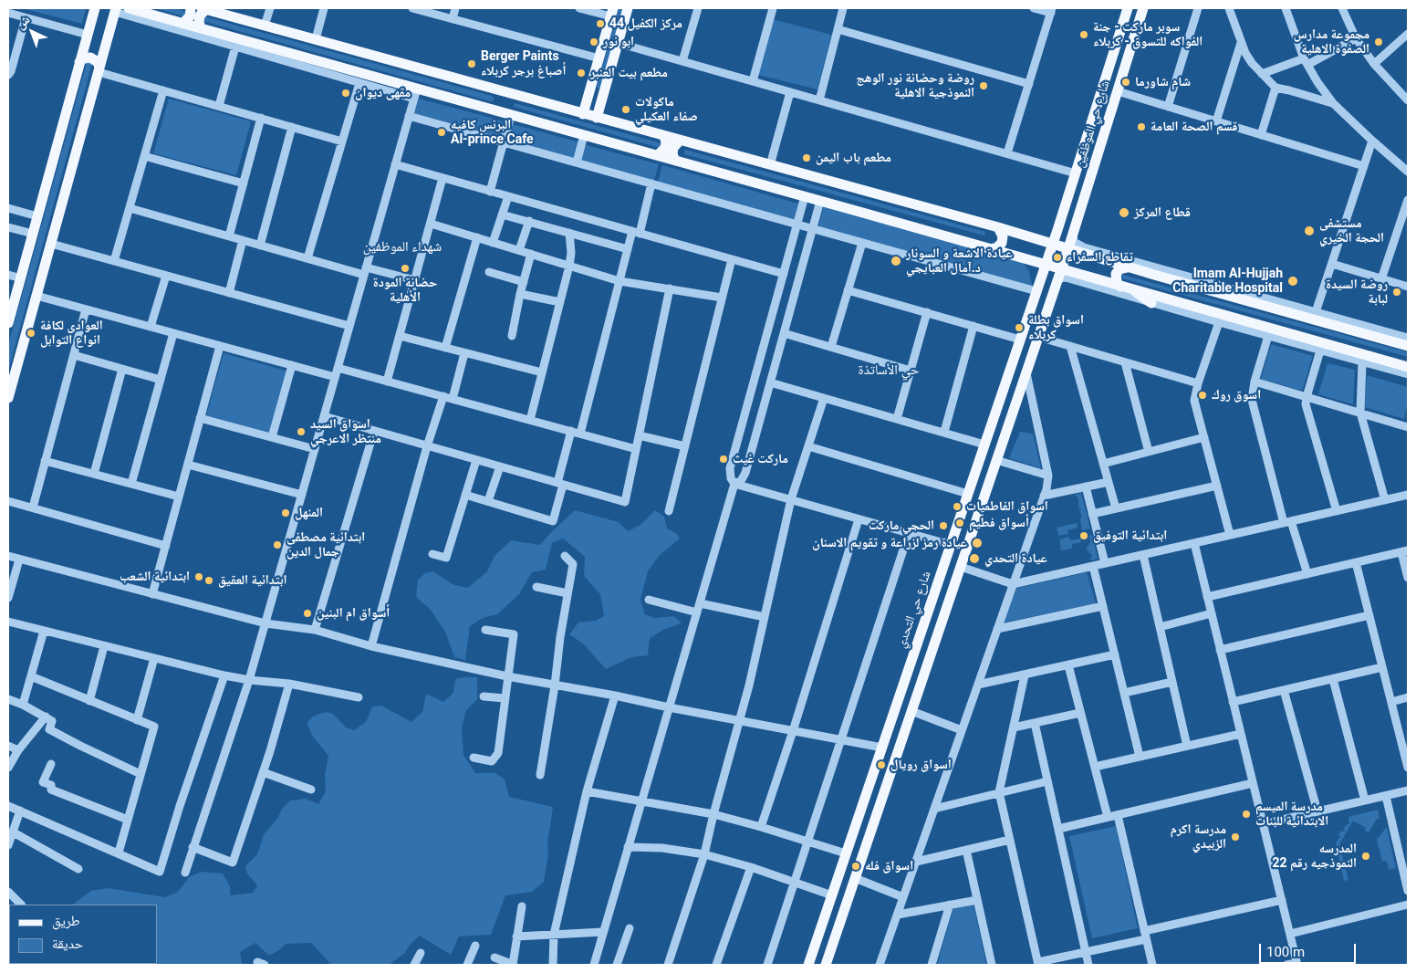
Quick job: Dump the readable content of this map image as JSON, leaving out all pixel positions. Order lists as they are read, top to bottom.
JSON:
{
  "streets": {
    "main road": ["شارع حي الموظفين", "شارع حي التحدي"]
  },
  "districts": ["شهداء الموظفين", "حي الأساتذة"],
  "places": [
    "مركز الكفيل 44",
    "سوبر ماركت - جنة الفواكه للتسوق - كربلاء",
    "ابو نور",
    "مجموعة مدارس الصفوة الاهلية",
    "Berger Paints أصباغ برجر كربلاء",
    "مطعم بيت العنبر",
    "شام شاورما",
    "روضة وحضانة نور الوهج النموذجية الاهلية",
    "مقهى ديوان",
    "ماكولات صفاء العكيلي",
    "قسم الصحة العامة",
    "البرنس كافيه Al-prince Cafe",
    "مطعم باب اليمن",
    "قطاع المركز",
    "مستشفى الحجة الخيري",
    "تقاطع السفراء",
    "عيادة الاشعة و السونار د.آمال العبايجي",
    "حضانة المودة الأهلية",
    "Imam Al-Hujjah Charitable Hospital",
    "روضة السيدة لبابة",
    "اسواق بطلة كربلاء",
    "العوادي لكافة انواع التوابل",
    "اسوق روك",
    "اسواق السيد منتظر الاعرجي",
    "ماركت غيث",
    "اسواق الفاطميات",
    "المنهل",
    "أسواق فطيم",
    "الحجي ماركت",
    "ابتدائية التوفيق",
    "عيادة رمز لزراعة و تقويم الاسنان",
    "ابتدائية مصطفى جمال الدين",
    "عيادة التحدي",
    "ابتدائية الشعب",
    "ابتدائية العقيق",
    "أسواق ام البنين",
    "اسواق رويال",
    "مدرسة الميسم الابتدائية للبنات",
    "مدرسة اكرم الزبيدي",
    "المدرسه النموذجيه رقم 22",
    "اسواق فله"
  ],
  "legend": ["طريق", "حديقة"],
  "scale_bar": "100 m",
  "north": "top left"
}
